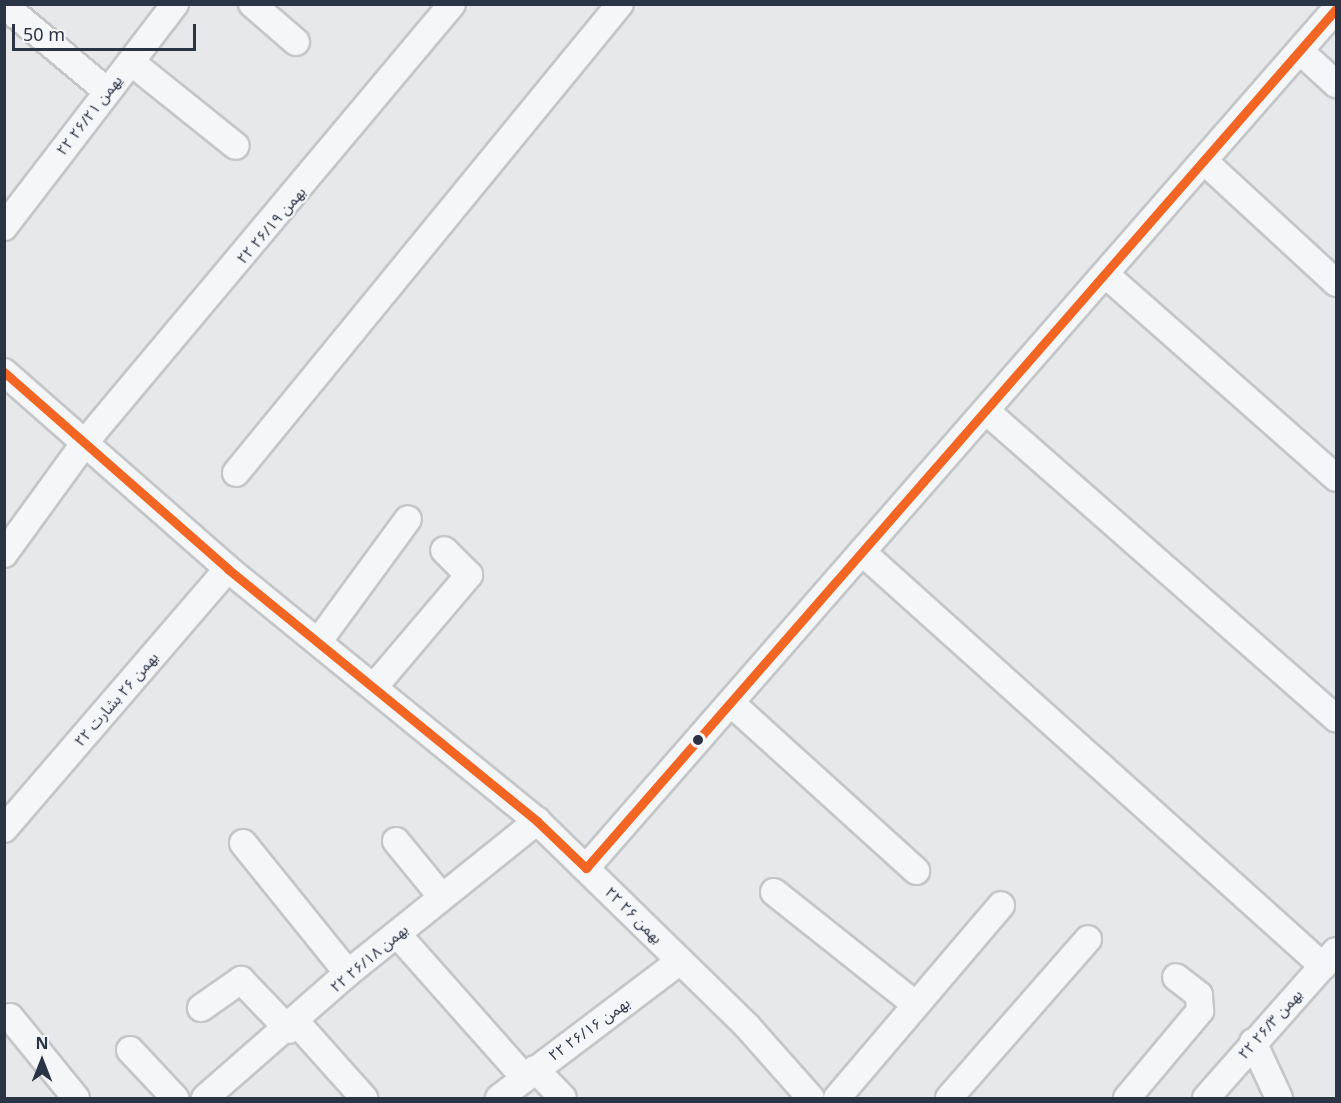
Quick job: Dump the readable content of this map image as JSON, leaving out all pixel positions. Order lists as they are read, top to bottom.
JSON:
{
  "streets": {
    "street": [
      "۲۲ یهمن ۲۶/۲۱",
      "۲۲ بهمن ۲۶/۱۹",
      "بهمن ۲۶ بشارت ۲۲",
      "۲۲ بهمن ۲۶",
      "۲۲ بهمن ۲۶/۱۸",
      "۲۲ بهمن ۲۶/۳",
      "۲۲ بهمن ۲۶/۱۶"
    ]
  },
  "crossings": [
    ["۲۲ بهمن ۲۶/۱۹", "۲۲ بهمن ۲۶"],
    ["بهمن ۲۶ بشارت ۲۲", "۲۲ بهمن ۲۶"],
    ["۲۲ بهمن ۲۶", "۲۲ بهمن ۲۶/۱۸"],
    ["۲۲ بهمن ۲۶", "۲۲ بهمن ۲۶/۱۶"]
  ],
  "scale_bar": "50 m",
  "north": "top"
}
